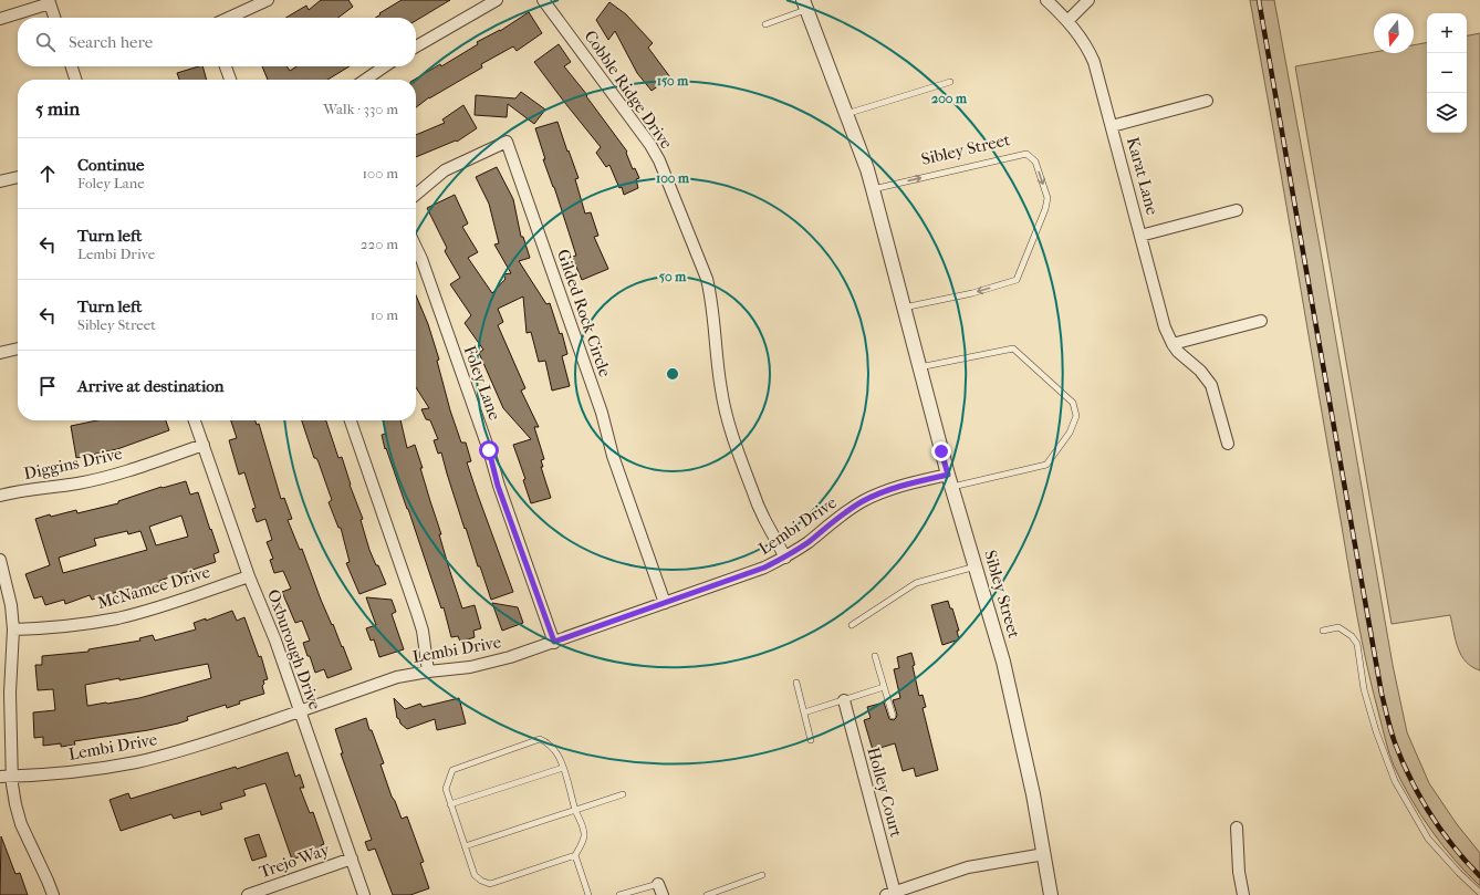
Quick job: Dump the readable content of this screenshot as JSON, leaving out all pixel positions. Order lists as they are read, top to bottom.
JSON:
{
  "streets": {
    "street": [
      "Cobble Ridge Drive",
      "Sibley Street",
      "Karat Lane",
      "Gilded Rock Circle",
      "Foley Lane",
      "Diggins Drive",
      "Lembi Drive",
      "McNamee Drive",
      "Oxburough Drive",
      "Holley Court",
      "Trejo Way"
    ]
  },
  "crossings": [
    ["Cobble Ridge Drive", "Lembi Drive"],
    ["Sibley Street", "Lembi Drive"],
    ["Gilded Rock Circle", "Lembi Drive"],
    ["Foley Lane", "Lembi Drive"],
    ["Diggins Drive", "Oxburough Drive"],
    ["Lembi Drive", "Oxburough Drive"],
    ["McNamee Drive", "Oxburough Drive"],
    ["Oxburough Drive", "Trejo Way"]
  ],
  "north": "bottom",
  "page": {
    "map_buttons": ["+", "−"],
    "search": "Search here",
    "heading": ["5 min", "Walk · 330 m"],
    "list": [
      ["Continue", "Foley Lane", "100 m"],
      ["Turn left", "Lembi Drive", "220 m"],
      ["Turn left", "Sibley Street", "10 m"],
      "Arrive at destination"
    ]
  },
  "rings": [
    "150 m",
    "200 m",
    "100 m",
    "50 m"
  ]
}
